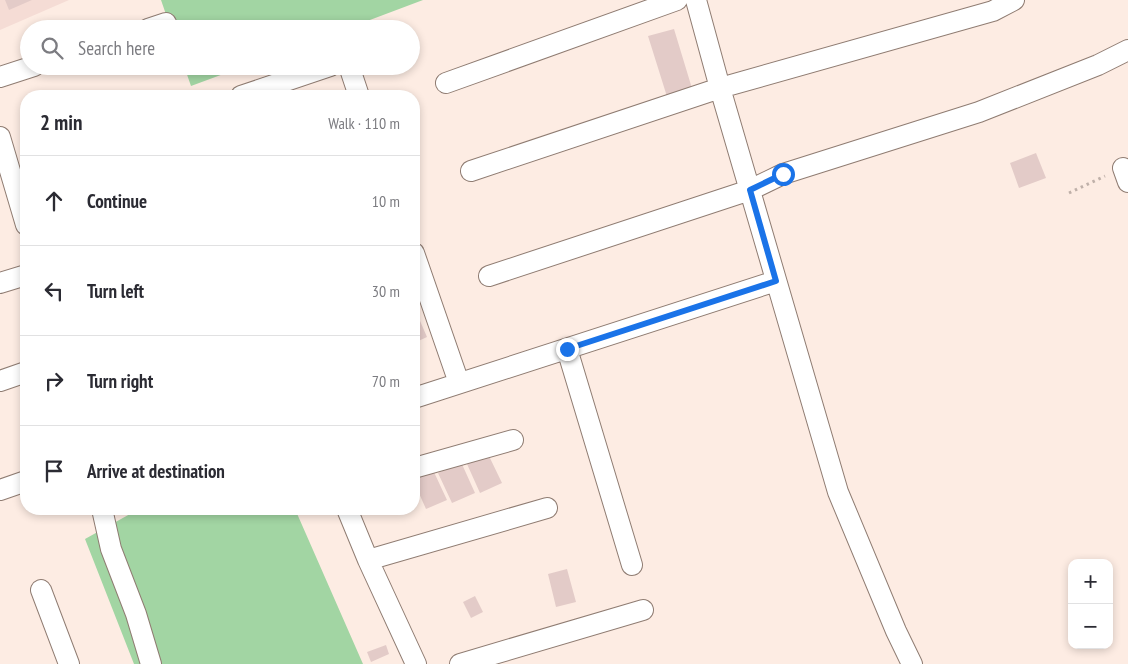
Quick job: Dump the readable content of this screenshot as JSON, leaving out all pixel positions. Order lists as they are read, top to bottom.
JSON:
{
  "page": {
    "search": "Search here",
    "heading": ["2 min", "Walk · 110 m"],
    "list": [
      ["Continue", "10 m"],
      ["Turn left", "30 m"],
      ["Turn right", "70 m"],
      "Arrive at destination"
    ],
    "map_buttons": ["+", "−"]
  }
}
